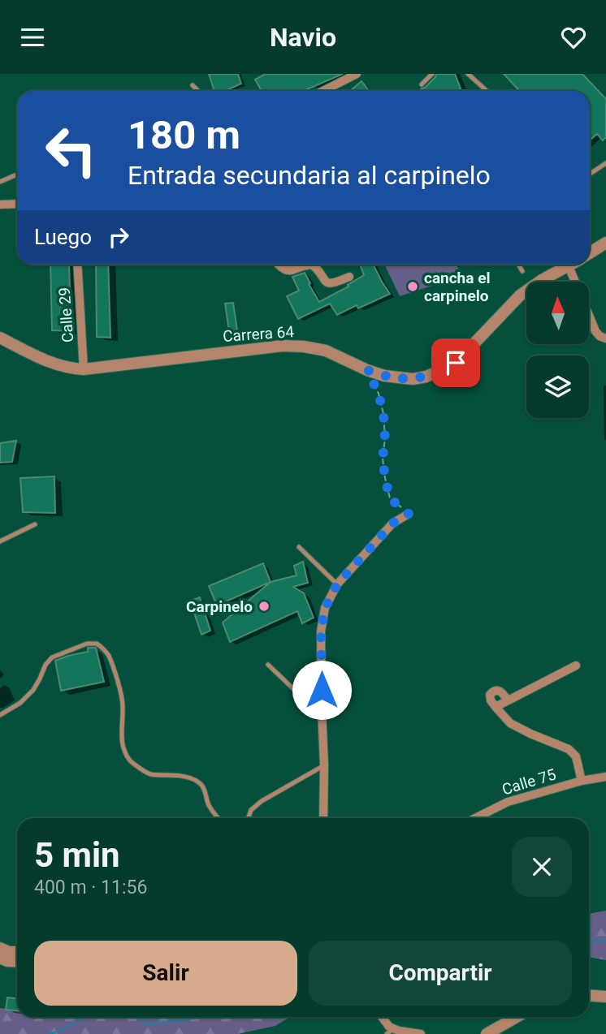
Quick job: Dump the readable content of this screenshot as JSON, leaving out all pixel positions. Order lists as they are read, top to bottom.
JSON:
{
  "streets": {
    "street": ["Calle 29", "Carrera 64", "Calle 75"]
  },
  "crossings": [
    ["Calle 29", "Carrera 64"]
  ],
  "places": ["cancha el carpinelo", "Carpinelo"],
  "north": "top",
  "page": {
    "header": "Navio",
    "turn": ["180 m", "Entrada secundaria al carpinelo"],
    "then": "Luego",
    "heading": ["5 min", "400 m · 11:56"],
    "buttons": ["Salir", "Compartir"]
  }
}
